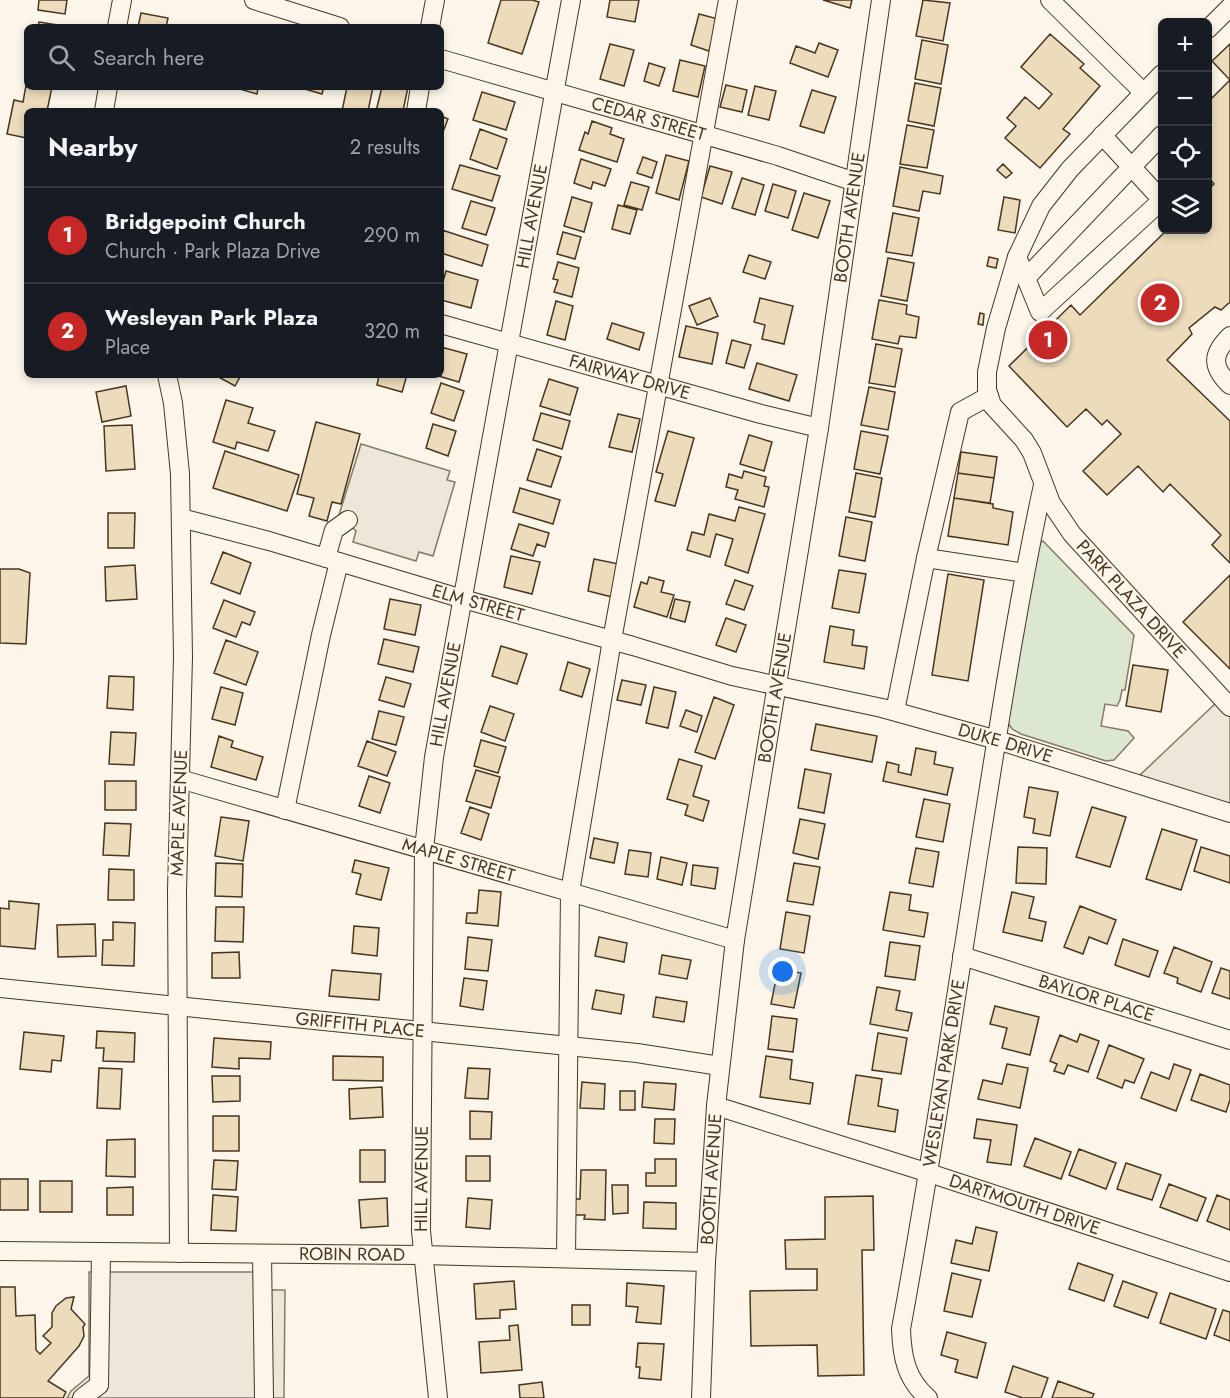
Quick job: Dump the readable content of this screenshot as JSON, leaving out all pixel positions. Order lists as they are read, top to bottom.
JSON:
{
  "streets": {
    "street": [
      "CEDAR STREET",
      "HILL AVENUE",
      "BOOTH AVENUE",
      "FAIRWAY DRIVE",
      "PARK PLAZA DRIVE",
      "ELM STREET",
      "DUKE DRIVE",
      "MAPLE AVENUE",
      "MAPLE STREET",
      "BAYLOR PLACE",
      "GRIFFITH PLACE",
      "WESLEYAN PARK DRIVE",
      "DARTMOUTH DRIVE",
      "ROBIN ROAD"
    ]
  },
  "crossings": [
    ["CEDAR STREET", "HILL AVENUE"],
    ["CEDAR STREET", "BOOTH AVENUE"],
    ["HILL AVENUE", "FAIRWAY DRIVE"],
    ["HILL AVENUE", "ELM STREET"],
    ["HILL AVENUE", "MAPLE STREET"],
    ["HILL AVENUE", "GRIFFITH PLACE"],
    ["HILL AVENUE", "ROBIN ROAD"],
    ["BOOTH AVENUE", "FAIRWAY DRIVE"],
    ["BOOTH AVENUE", "ELM STREET"],
    ["BOOTH AVENUE", "DUKE DRIVE"],
    ["BOOTH AVENUE", "MAPLE STREET"],
    ["BOOTH AVENUE", "GRIFFITH PLACE"],
    ["BOOTH AVENUE", "DARTMOUTH DRIVE"],
    ["BOOTH AVENUE", "ROBIN ROAD"],
    ["ELM STREET", "DUKE DRIVE"],
    ["ELM STREET", "MAPLE AVENUE"],
    ["DUKE DRIVE", "WESLEYAN PARK DRIVE"],
    ["MAPLE AVENUE", "MAPLE STREET"],
    ["MAPLE AVENUE", "GRIFFITH PLACE"],
    ["MAPLE AVENUE", "ROBIN ROAD"],
    ["BAYLOR PLACE", "WESLEYAN PARK DRIVE"],
    ["WESLEYAN PARK DRIVE", "DARTMOUTH DRIVE"]
  ],
  "page": {
    "map_buttons": ["+", "−"],
    "search": "Search here",
    "heading": ["Nearby", "2 results"],
    "list": [
      {
        "mark": "1",
        "name": "Bridgepoint Church",
        "note": "Church · Park Plaza Drive",
        "value": "290 m"
      },
      {
        "mark": "2",
        "name": "Wesleyan Park Plaza",
        "note": "Place",
        "value": "320 m"
      }
    ],
    "pins": ["2", "1"]
  }
}
